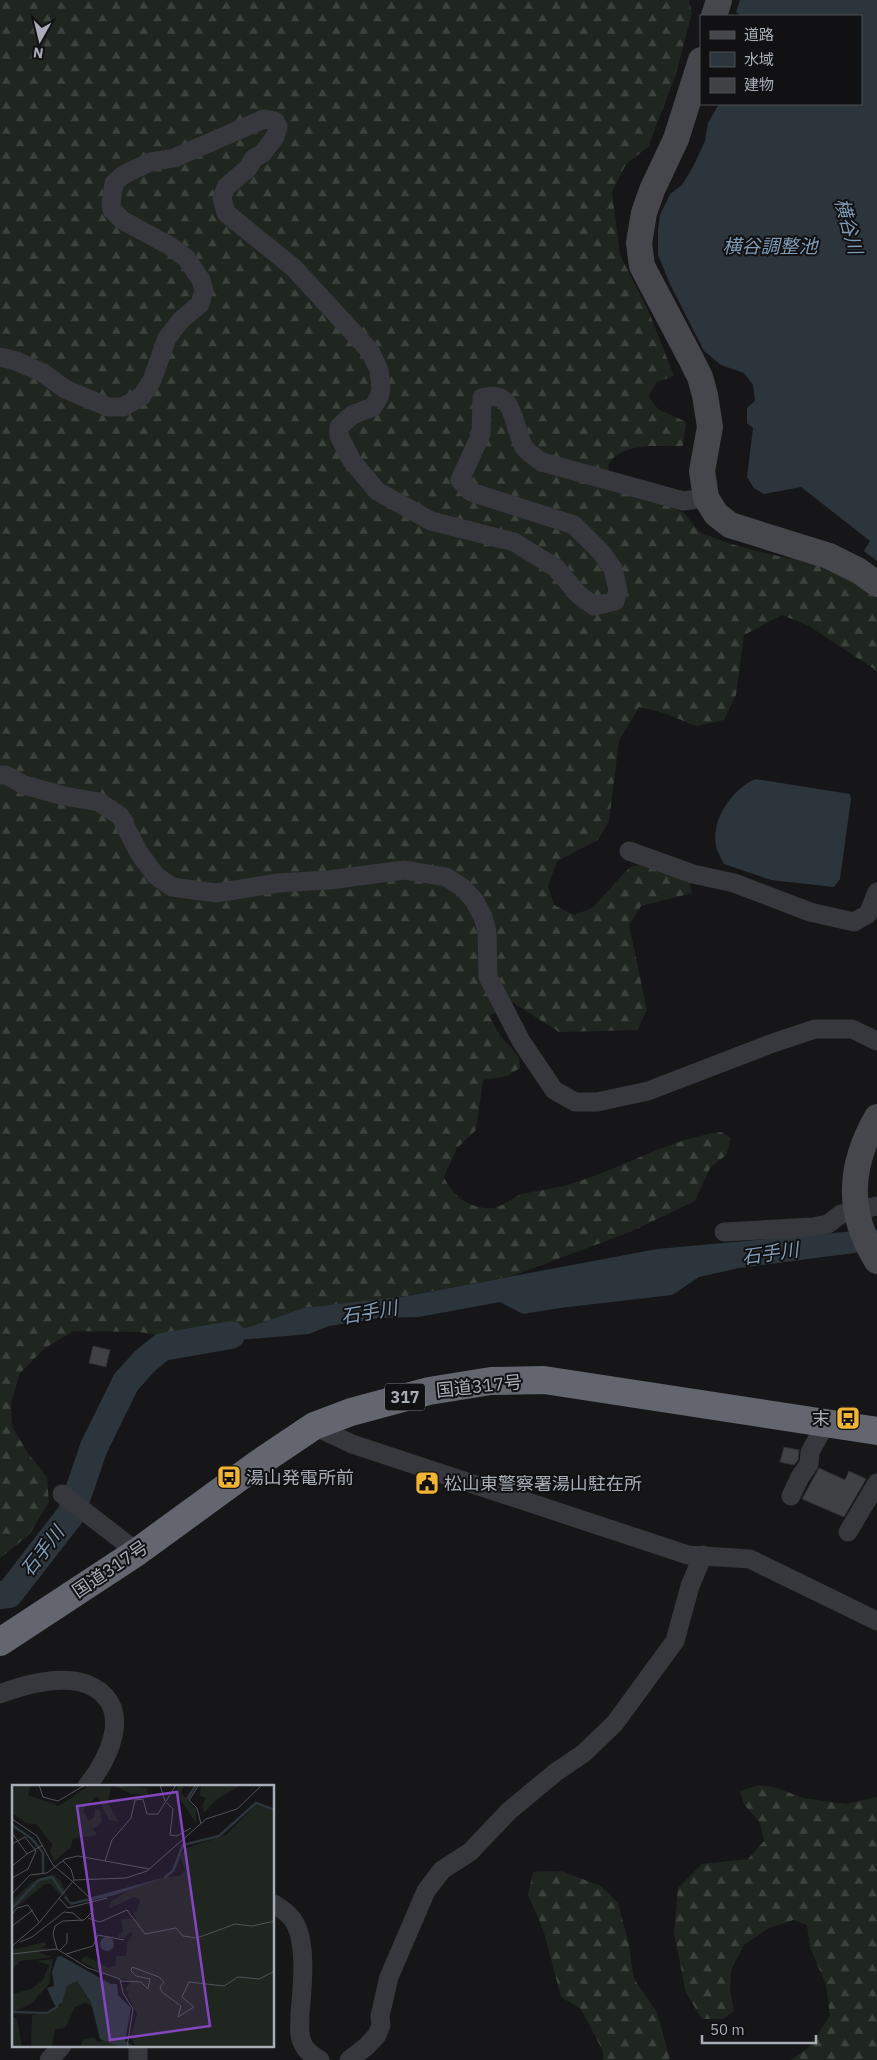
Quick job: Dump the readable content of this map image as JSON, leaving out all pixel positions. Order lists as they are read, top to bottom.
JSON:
{
  "streets": {
    "highway": ["国道317号", "317"]
  },
  "water": ["横谷川", "横谷調整池", "石手川"],
  "places": {
    "bus stop": ["末", "湯山発電所前"],
    "public building": ["松山東警察署湯山駐在所"]
  },
  "legend": ["道路", "水域", "建物"],
  "scale_bar": "50 m",
  "north": "bottom"
}
